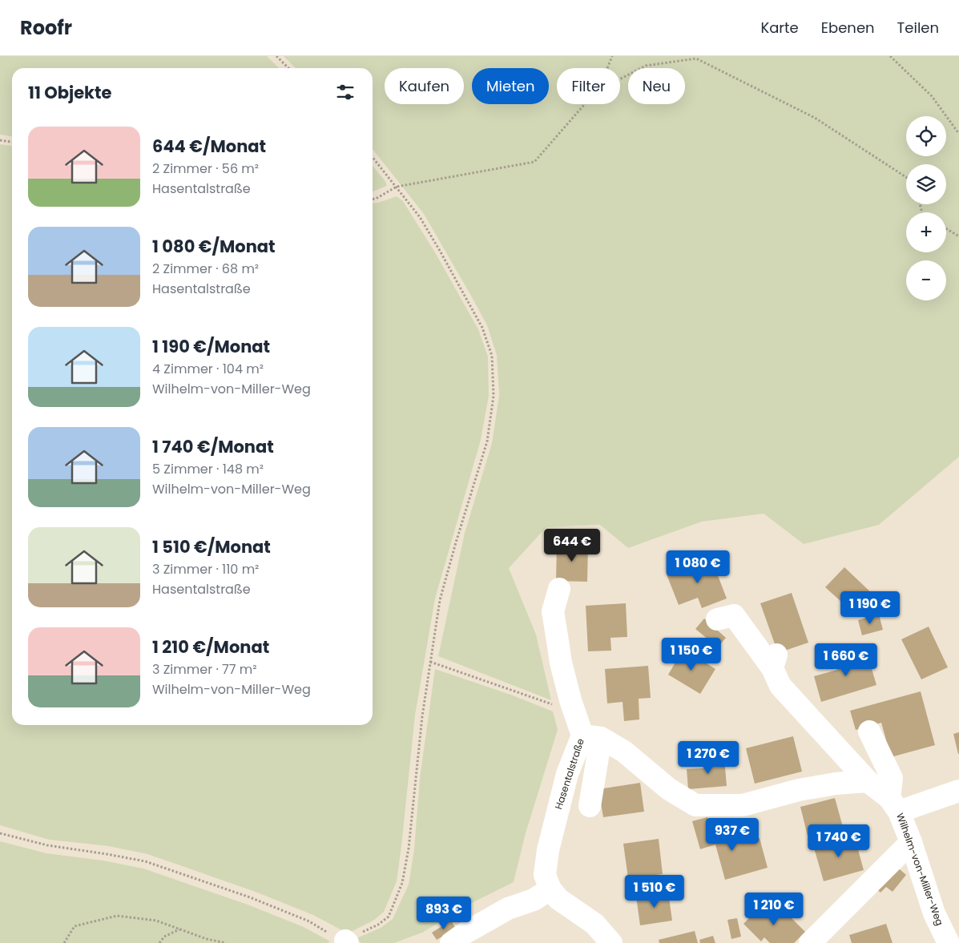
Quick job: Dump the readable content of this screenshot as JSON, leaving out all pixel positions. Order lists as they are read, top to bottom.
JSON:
{
  "streets": {
    "street": ["Hasentalstraße", "Wilhelm-von-Miller-Weg"]
  },
  "page": {
    "header": "Roofr",
    "nav": ["Karte", "Ebenen", "Teilen"],
    "chip": [
      "Kaufen",
      "Mieten",
      "Filter",
      "Neu"
    ],
    "heading": "11 Objekte",
    "map_buttons": ["+", "−"],
    "list": [
      {
        "name": "644 €/Monat",
        "note": "2 Zimmer · 56 m² · Hasentalstraße"
      },
      {
        "name": "1 080 €/Monat",
        "note": "2 Zimmer · 68 m² · Hasentalstraße"
      },
      {
        "name": "1 190 €/Monat",
        "note": "4 Zimmer · 104 m² · Wilhelm-von-Miller-Weg"
      },
      {
        "name": "1 740 €/Monat",
        "note": "5 Zimmer · 148 m² · Wilhelm-von-Miller-Weg"
      },
      {
        "name": "1 510 €/Monat",
        "note": "3 Zimmer · 110 m² · Hasentalstraße"
      },
      {
        "name": "1 210 €/Monat",
        "note": "3 Zimmer · 77 m² · Wilhelm-von-Miller-Weg"
      }
    ],
    "price": [
      "644 €",
      "1 080 €",
      "1 190 €",
      "1 150 €",
      "1 660 €",
      "1 270 €",
      "937 €",
      "1 740 €",
      "1 510 €",
      "1 210 €",
      "893 €"
    ]
  }
}
